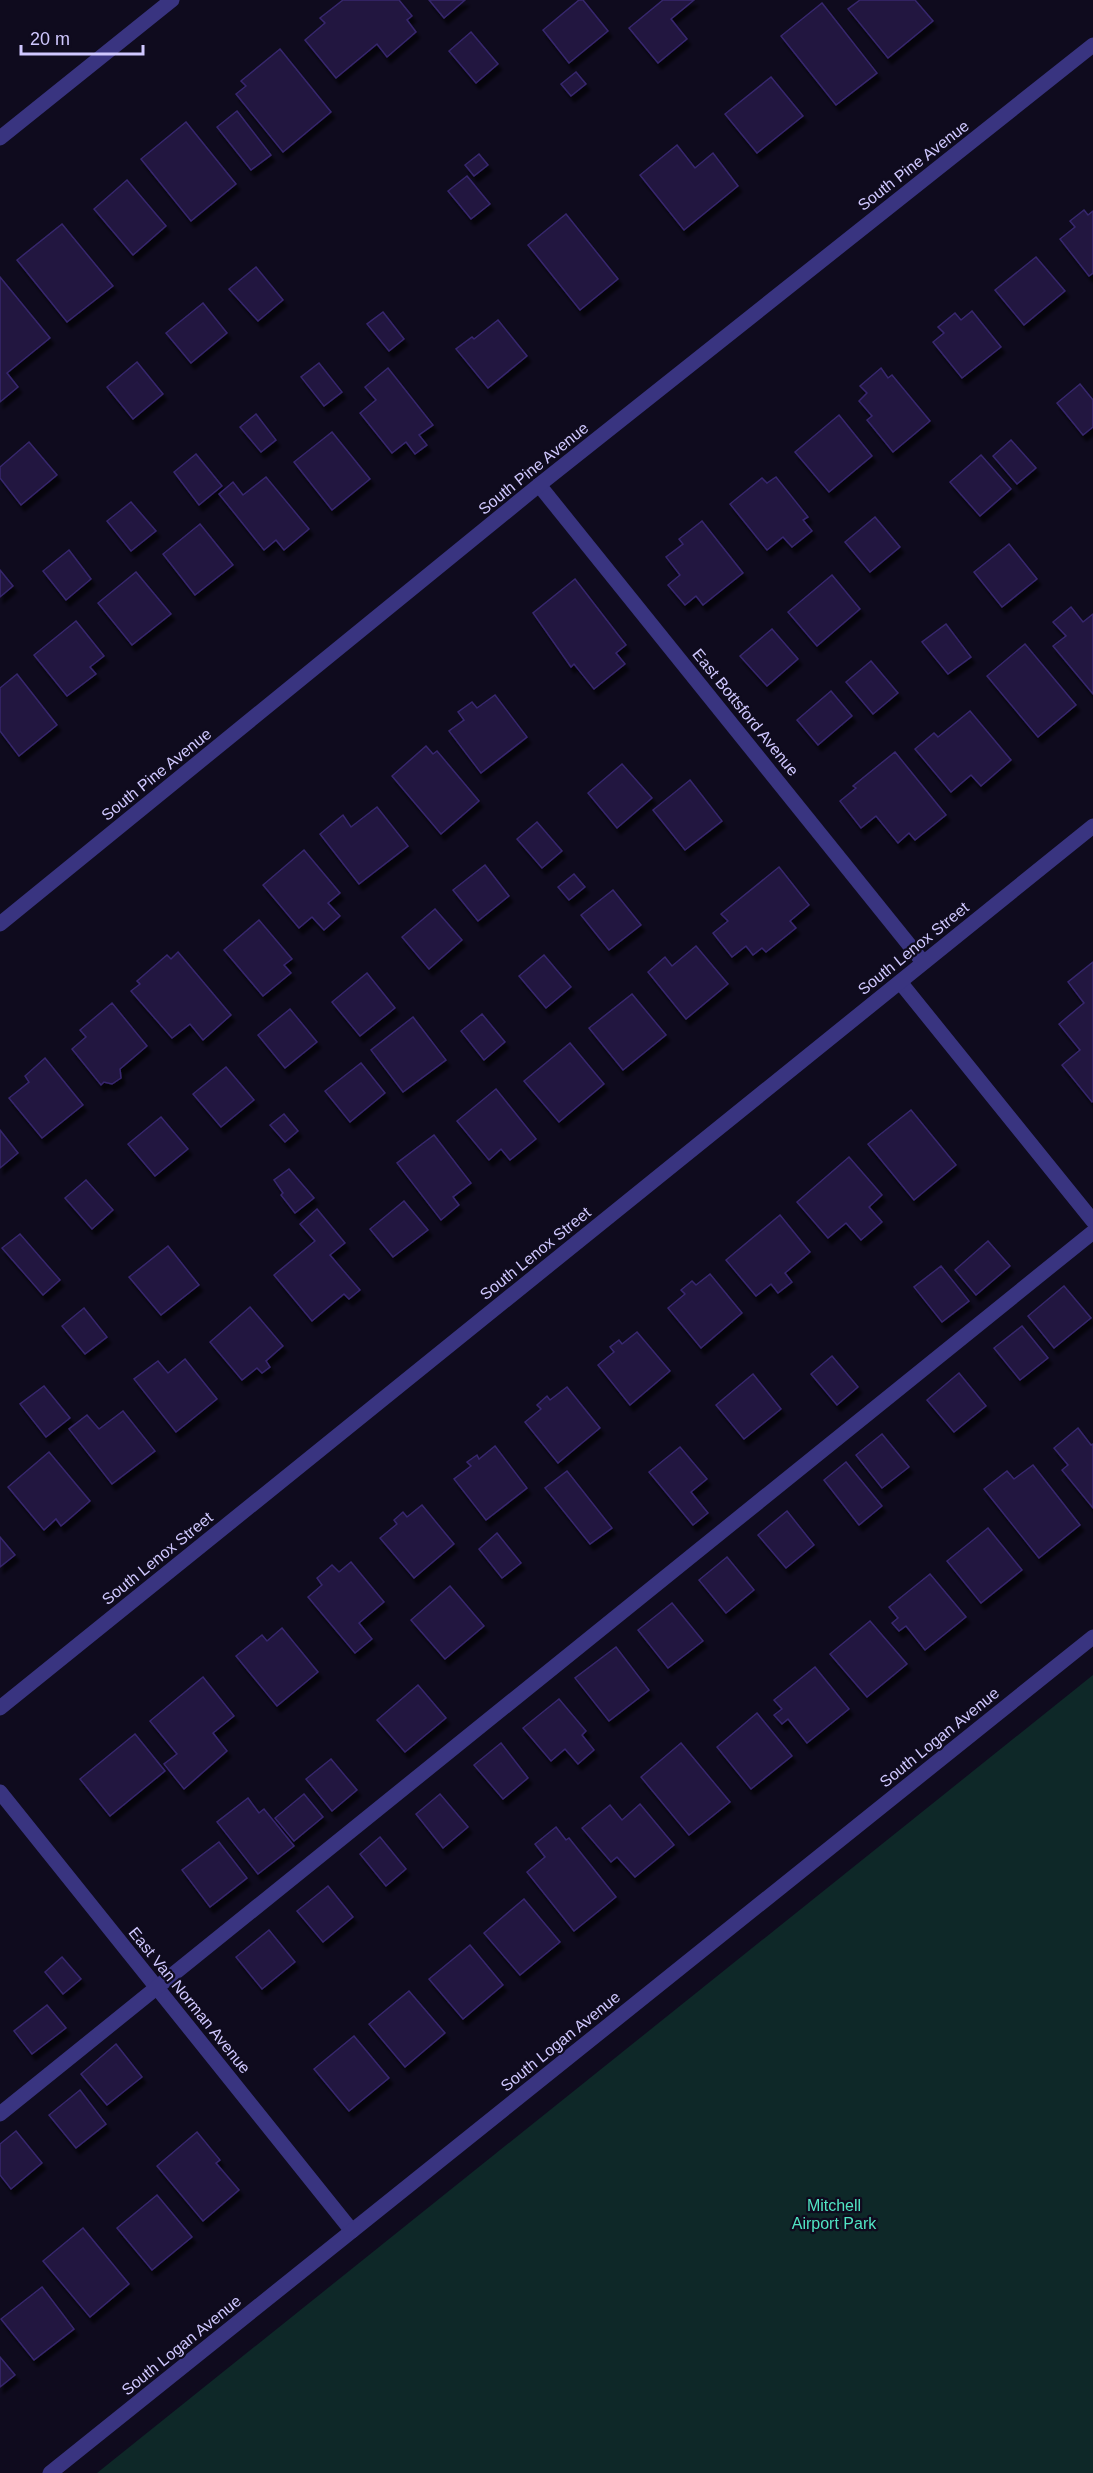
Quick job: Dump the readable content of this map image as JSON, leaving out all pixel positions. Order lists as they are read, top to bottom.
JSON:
{
  "streets": {
    "street": [
      "South Pine Avenue",
      "East Bottsford Avenue",
      "South Lenox Street",
      "South Logan Avenue",
      "East Van Norman Avenue"
    ]
  },
  "crossings": [
    ["South Pine Avenue", "East Bottsford Avenue"],
    ["East Bottsford Avenue", "South Lenox Street"],
    ["South Logan Avenue", "East Van Norman Avenue"]
  ],
  "parks": ["Mitchell Airport Park"],
  "scale_bar": "20 m"
}
